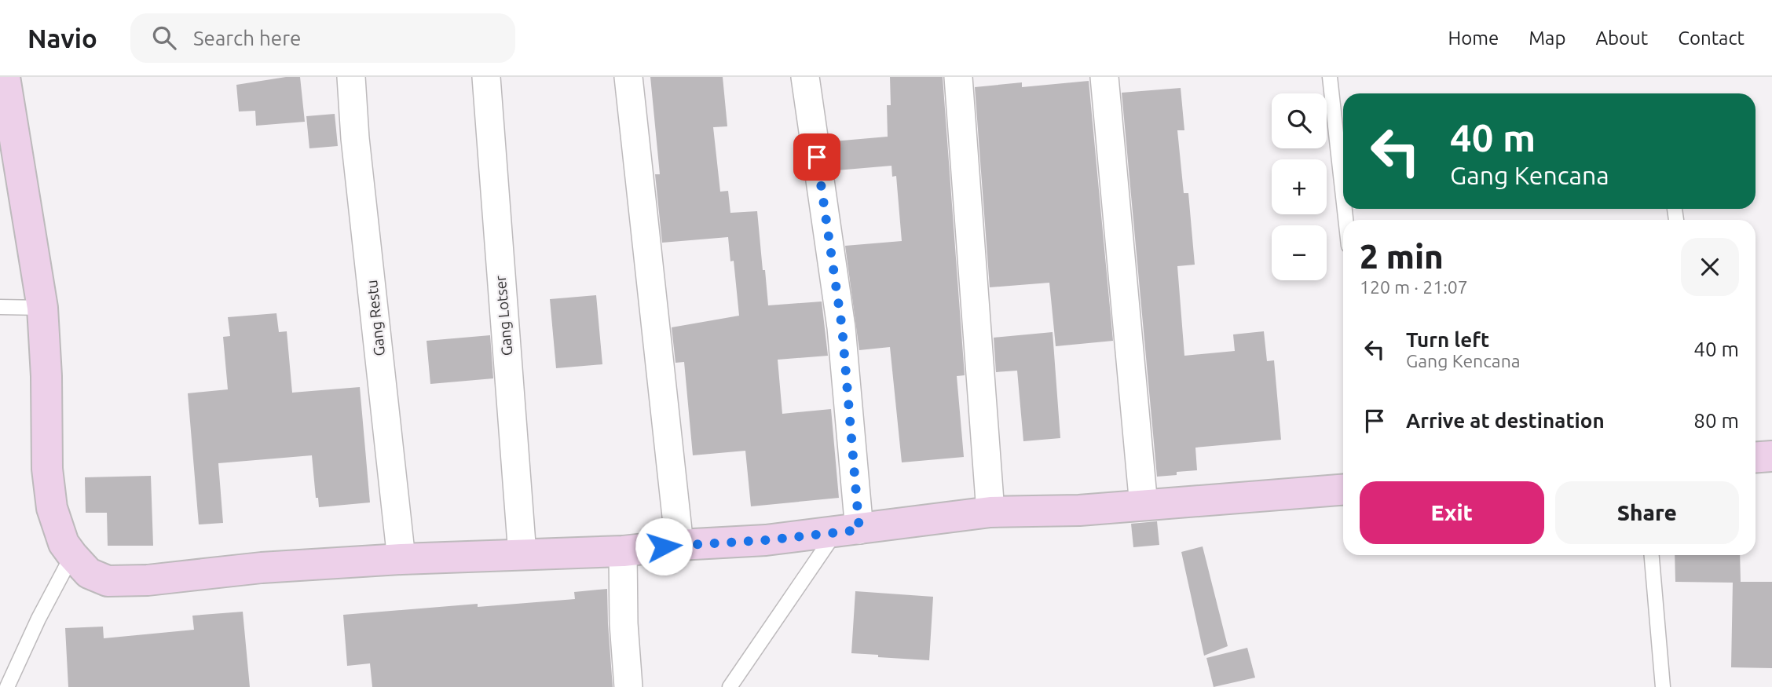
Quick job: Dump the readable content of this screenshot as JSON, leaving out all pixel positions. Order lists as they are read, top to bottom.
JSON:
{
  "streets": {
    "street": ["Gang Lotser", "Gang Restu"]
  },
  "page": {
    "header": "Navio",
    "search": "Search here",
    "nav": [
      "Home",
      "Map",
      "About",
      "Contact"
    ],
    "map_buttons": ["+", "−"],
    "turn": ["40 m", "Gang Kencana"],
    "heading": ["2 min", "120 m · 21:07"],
    "list": [
      {
        "name": "Turn left",
        "note": "Gang Kencana",
        "value": "40 m"
      },
      {
        "name": "Arrive at destination",
        "value": "80 m"
      }
    ],
    "buttons": ["Exit", "Share"]
  }
}
